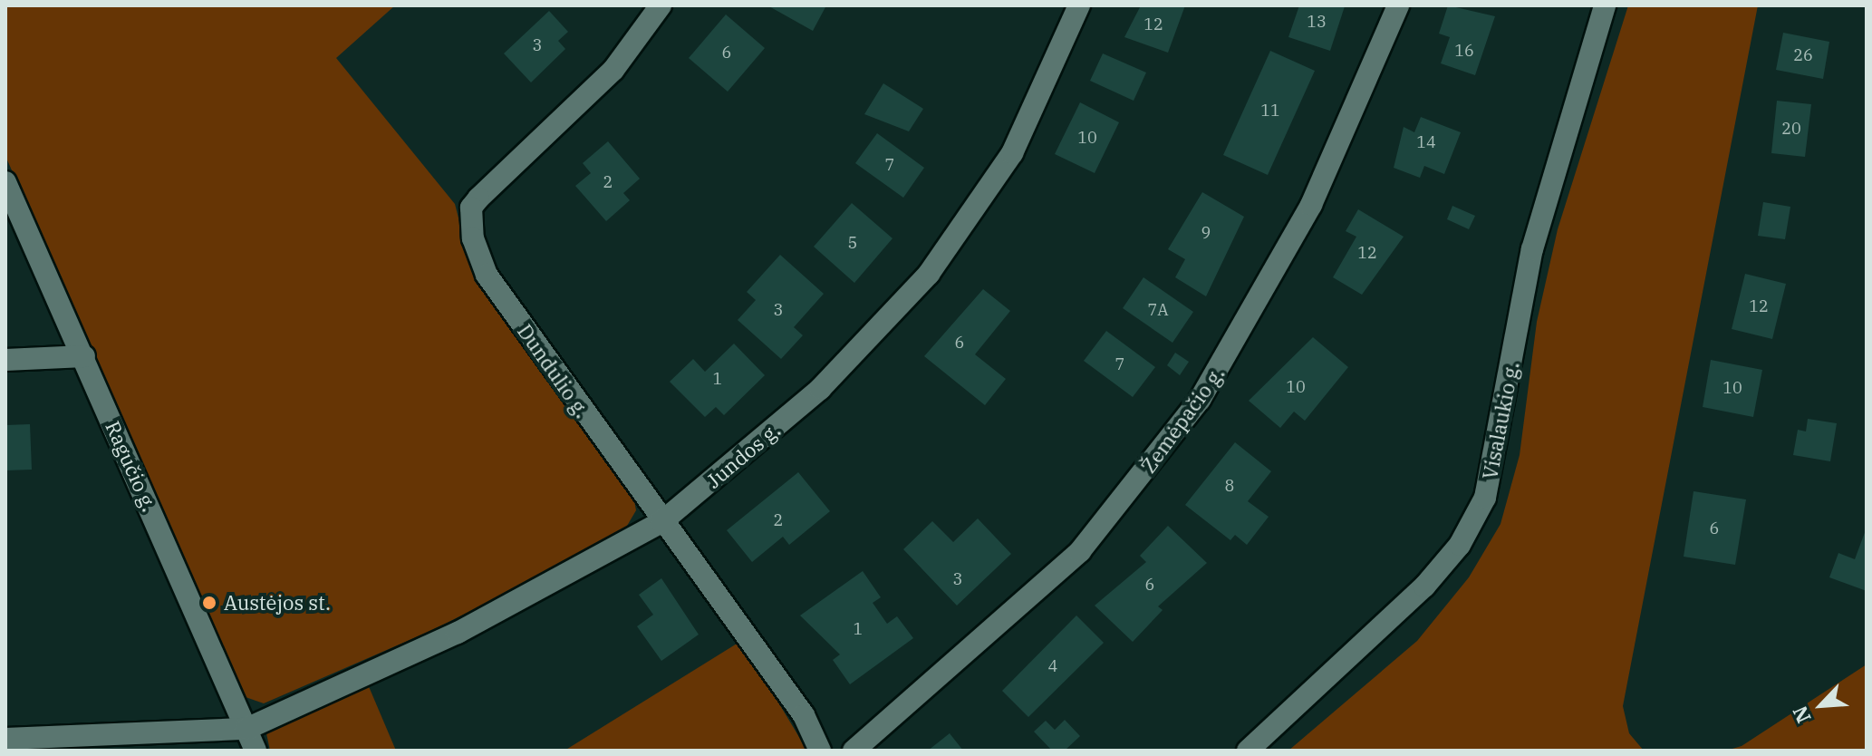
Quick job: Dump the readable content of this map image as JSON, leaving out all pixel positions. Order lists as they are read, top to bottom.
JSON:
{
  "streets": {
    "street": [
      "Dundulio g.",
      "Žemėpačio g.",
      "Visalaukio g.",
      "Jundos g.",
      "Ragučio g."
    ]
  },
  "crossings": [
    ["Dundulio g.", "Jundos g."],
    ["Jundos g.", "Ragučio g."]
  ],
  "places": ["Austėjos st."],
  "house_numbers": [
    "13",
    "12",
    "3",
    "16",
    "6",
    "26",
    "11",
    "20",
    "10",
    "14",
    "7",
    "2",
    "9",
    "5",
    "12",
    "12",
    "3",
    "7A",
    "6",
    "7",
    "1",
    "10",
    "10",
    "8",
    "2",
    "6",
    "3",
    "6",
    "1",
    "4"
  ],
  "north": "bottom left"
}
